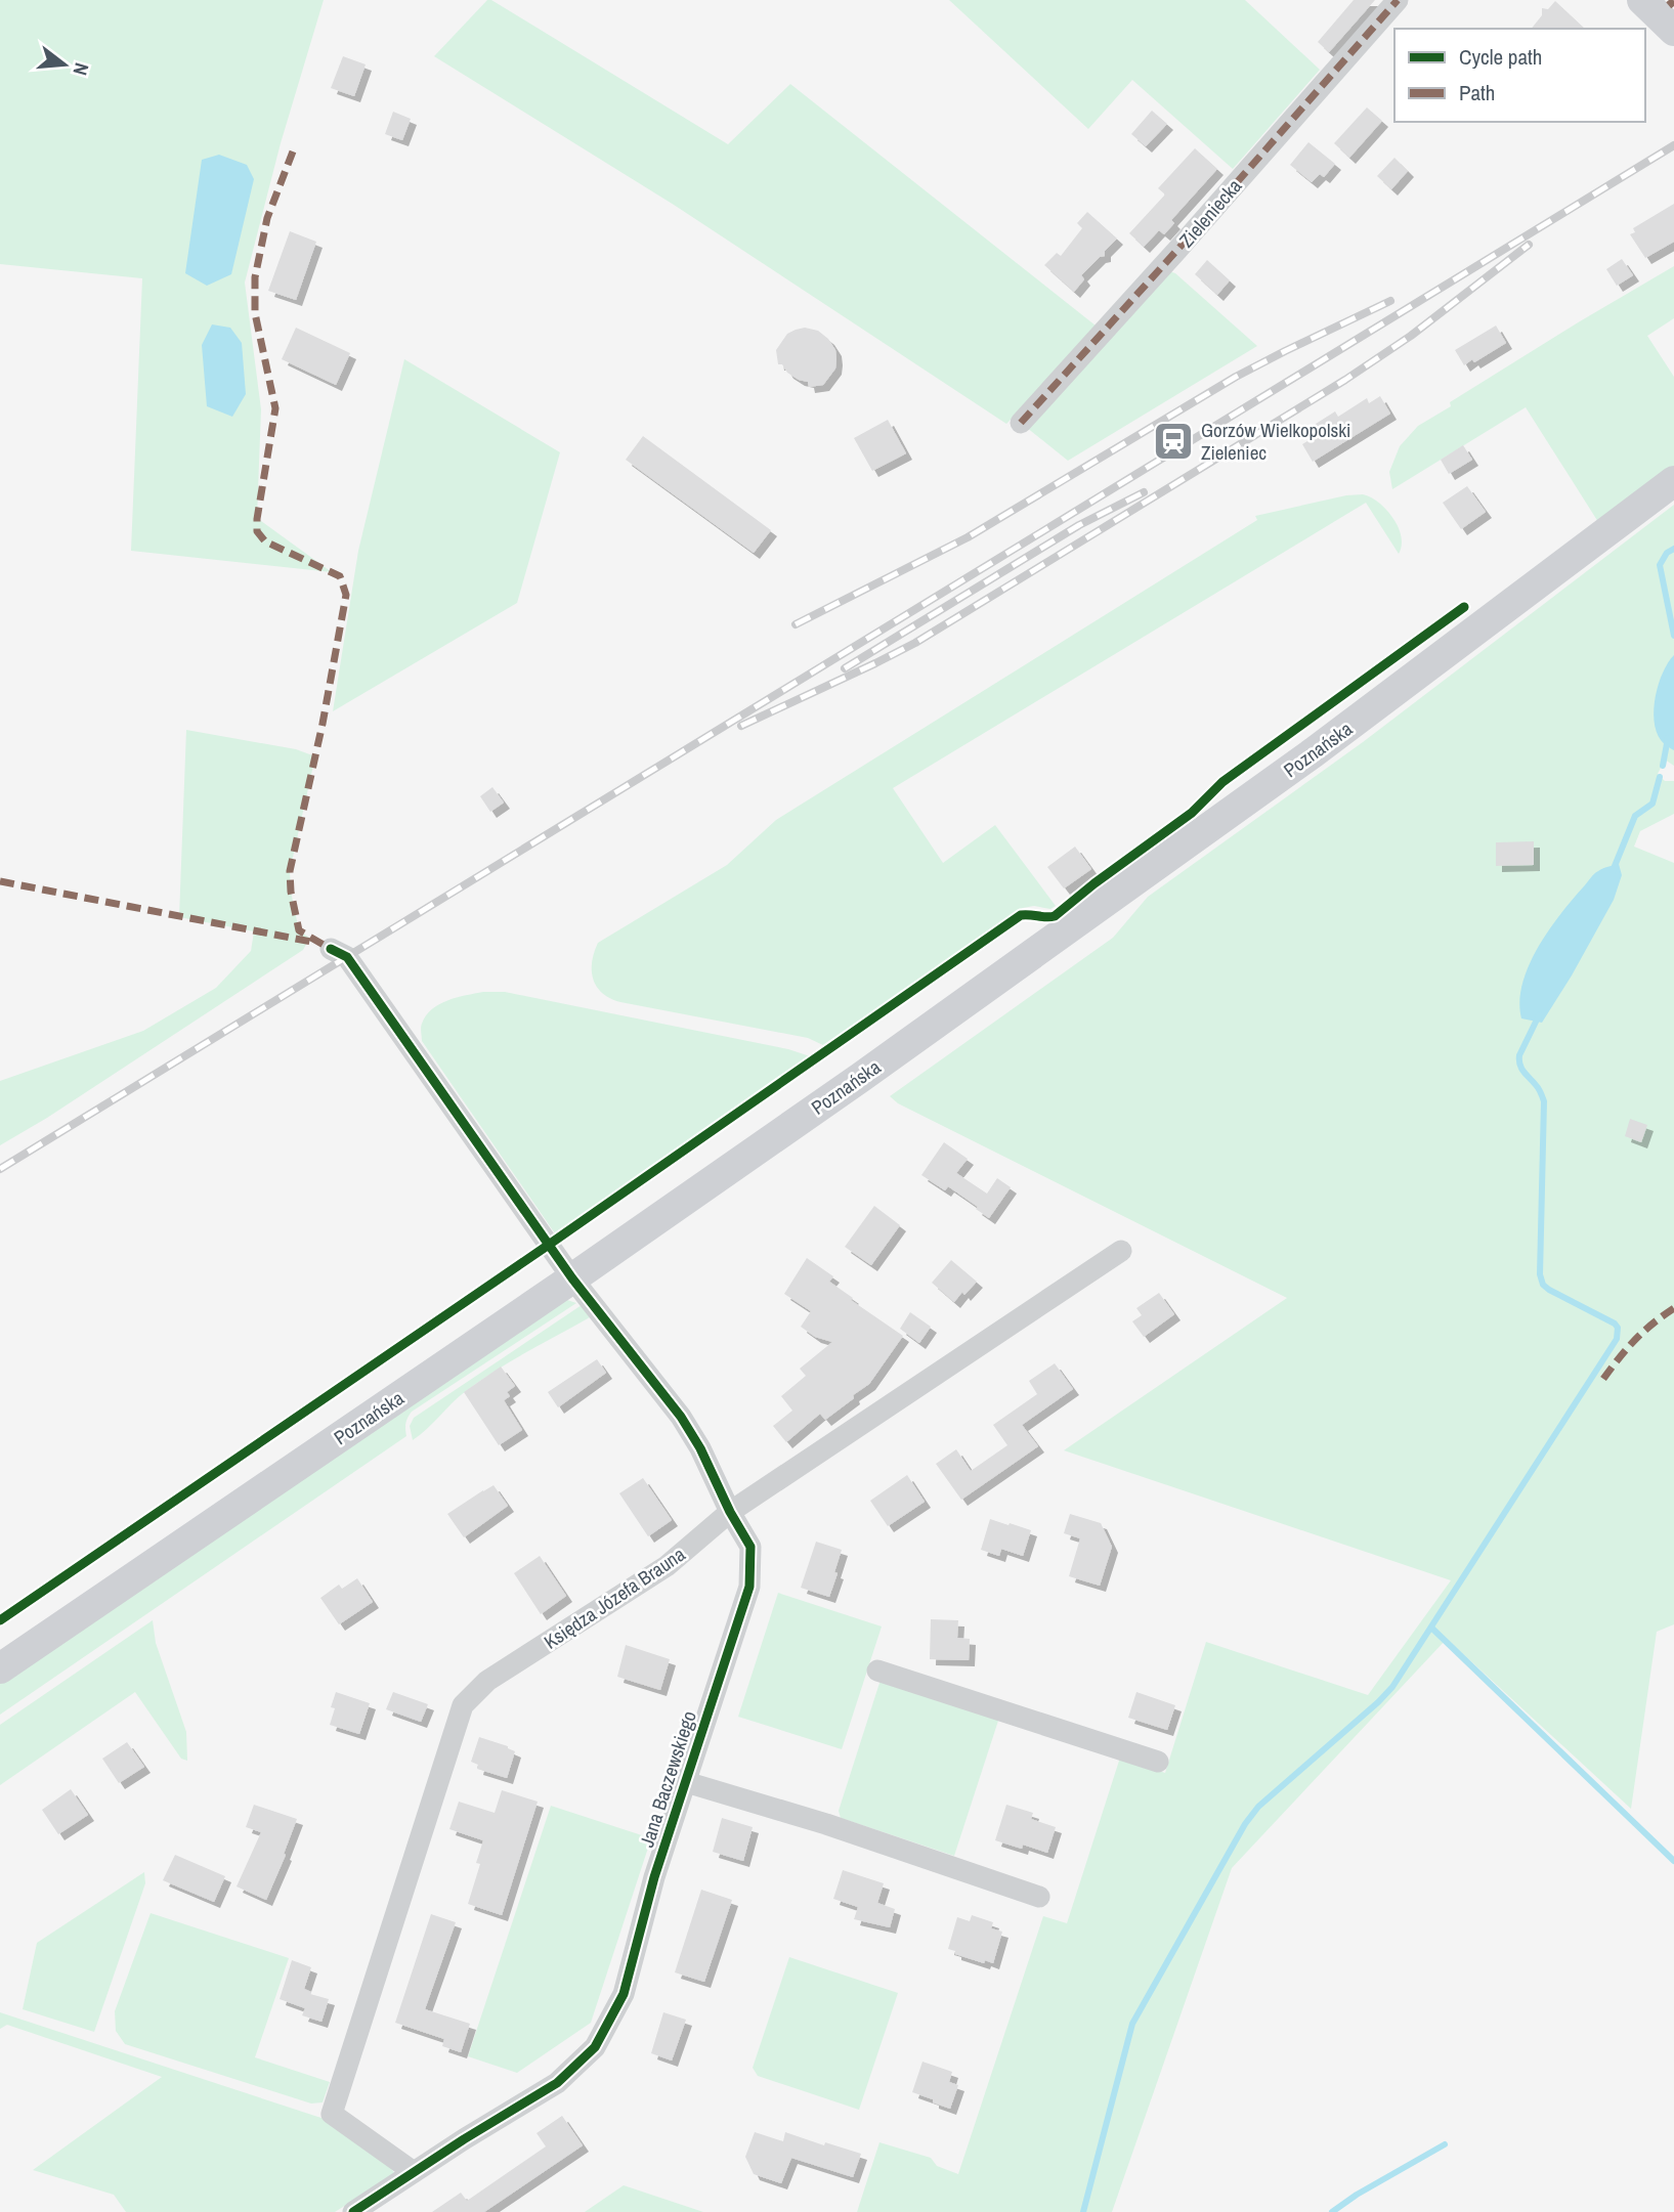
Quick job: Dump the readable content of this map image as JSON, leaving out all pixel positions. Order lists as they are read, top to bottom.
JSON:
{
  "streets": {
    "main road": ["Poznańska"],
    "street": ["Zieleniecka", "Księdza Józefa Brauna", "Jana Baczewskiego"]
  },
  "crossings": [
    ["Poznańska", "Jana Baczewskiego"],
    ["Księdza Józefa Brauna", "Jana Baczewskiego"]
  ],
  "places": {
    "station": ["Gorzów Wielkopolski Zieleniec"]
  },
  "legend": ["Cycle path", "Path"],
  "north": "right"
}
